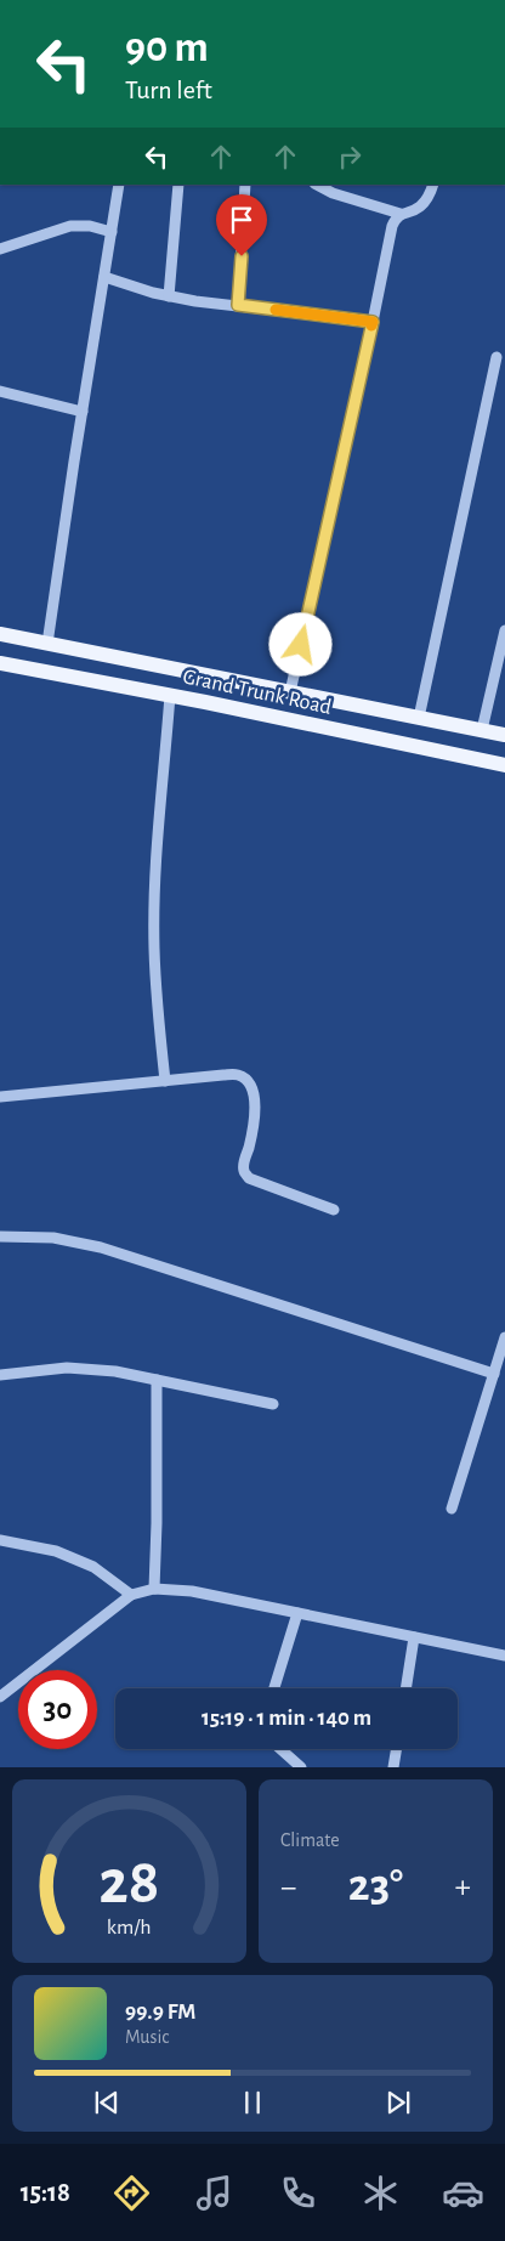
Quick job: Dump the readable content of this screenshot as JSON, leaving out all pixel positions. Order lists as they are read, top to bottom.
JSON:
{
  "streets": {
    "main road": ["Grand Trunk Road"]
  },
  "page": {
    "turn": ["90 m", "Turn left"],
    "limit": "30",
    "trip": "15:19 · 1 min · 140 m",
    "tile": "Climate",
    "heat": ["−", "23°", "+"],
    "song": ["99.9 FM", "Music"],
    "tabs": "15:18",
    "gauge": ["28", "km/h"]
  }
}
